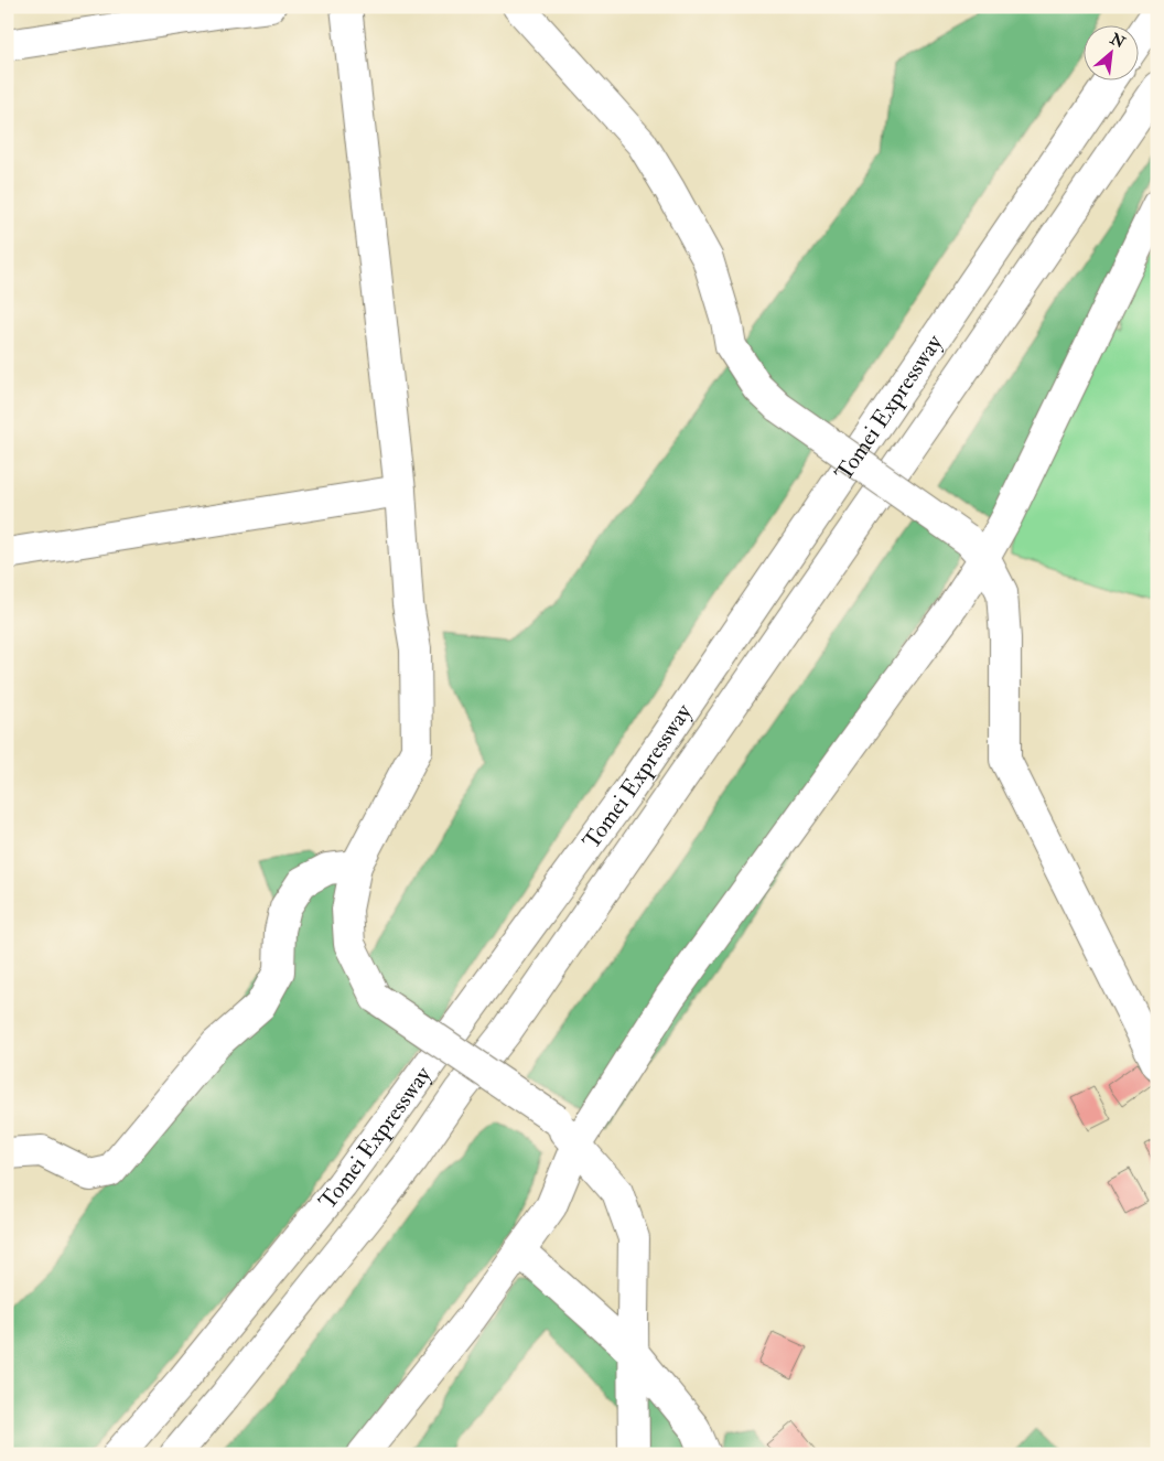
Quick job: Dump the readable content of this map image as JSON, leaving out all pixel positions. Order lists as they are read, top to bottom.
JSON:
{
  "streets": {
    "main road": ["Tomei Expressway"]
  },
  "north": "top right"
}
